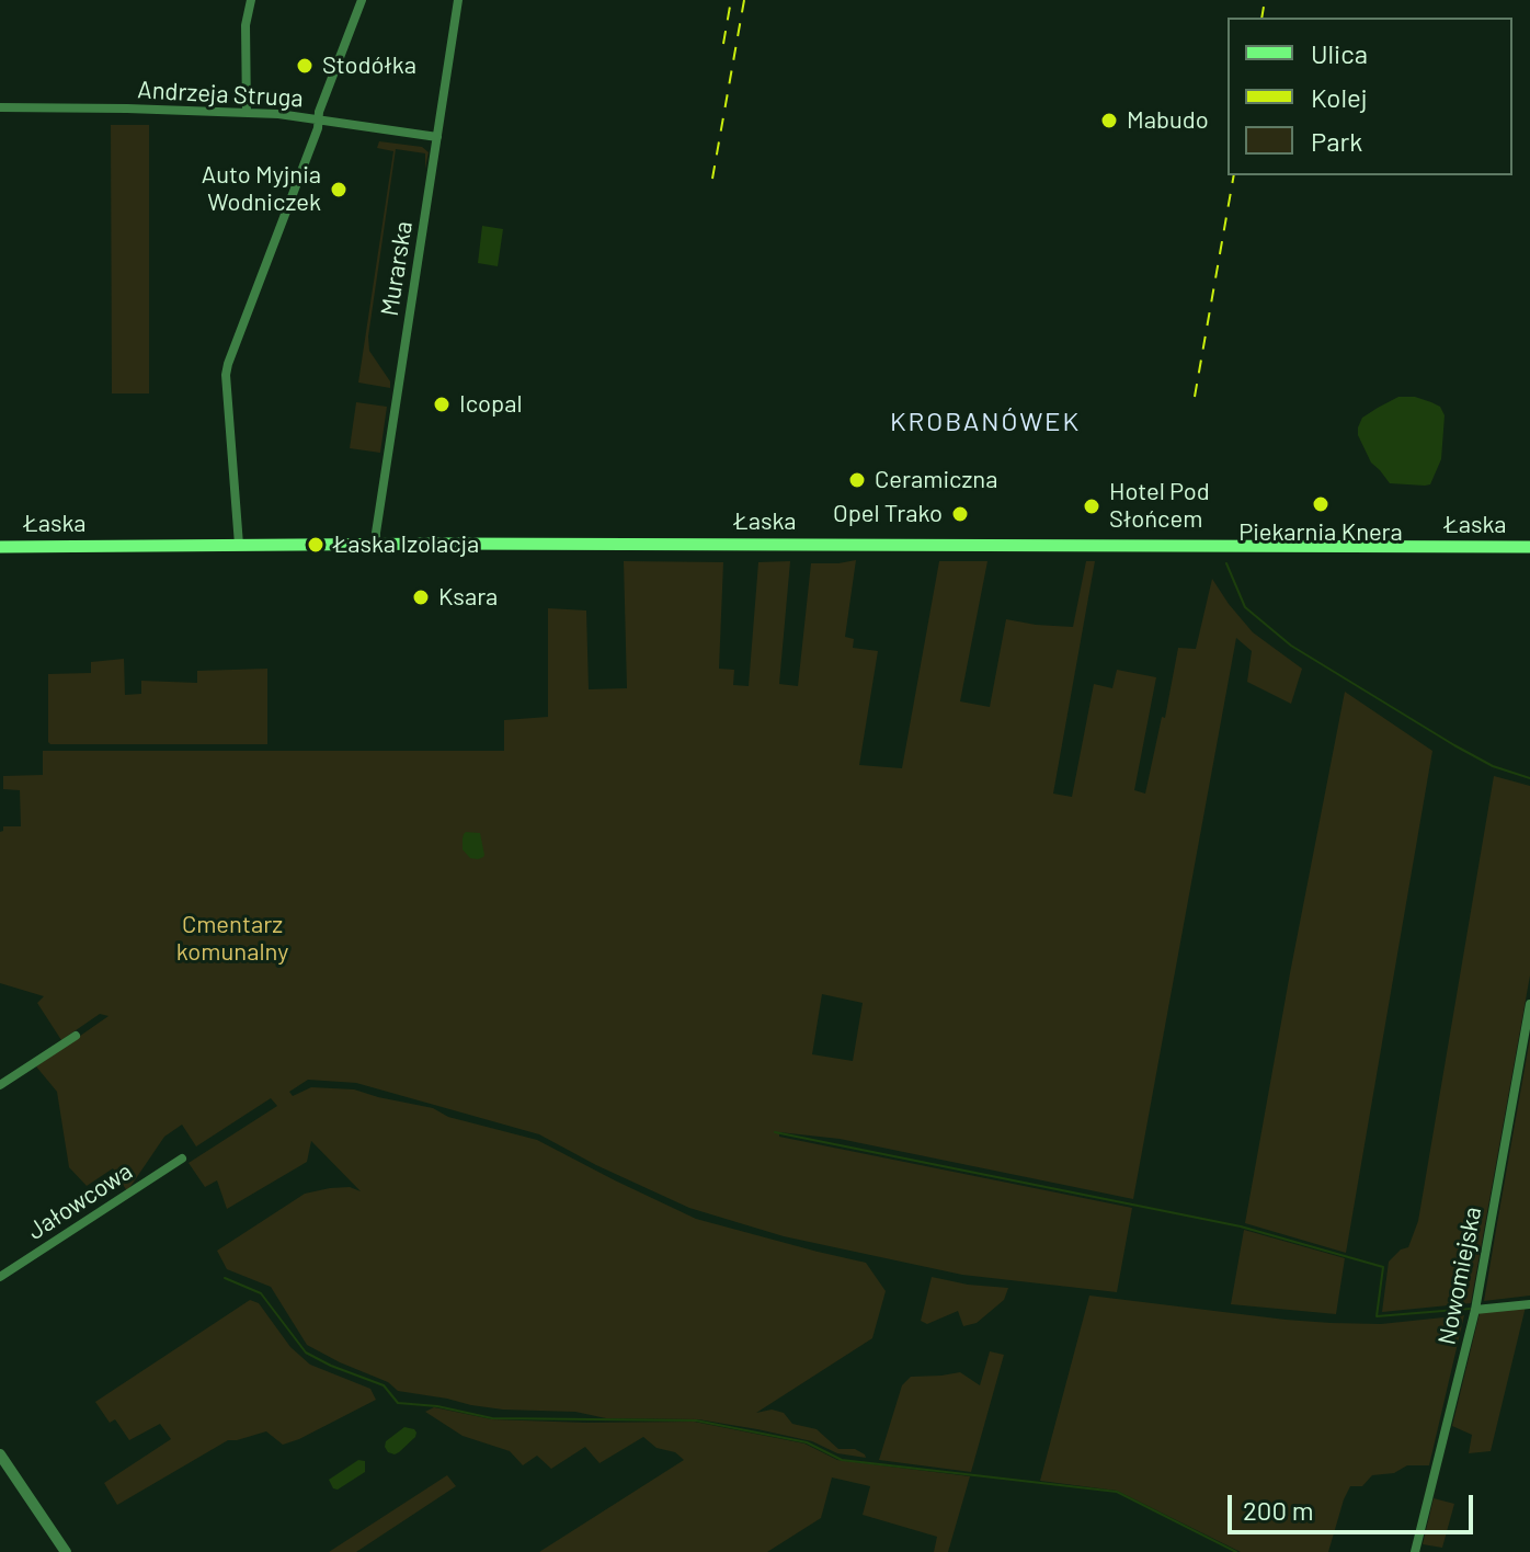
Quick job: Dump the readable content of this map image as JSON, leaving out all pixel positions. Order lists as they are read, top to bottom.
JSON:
{
  "streets": {
    "main road": ["Łaska"],
    "street": [
      "Andrzeja Struga",
      "Murarska",
      "Jałowcowa",
      "Nowomiejska"
    ]
  },
  "crossings": [
    ["Andrzeja Struga", "Murarska"],
    ["Murarska", "Łaska"]
  ],
  "districts": ["KROBANÓWEK"],
  "parks": ["Cmentarz komunalny"],
  "places": [
    "Stodółka",
    "Mabudo",
    "Auto Myjnia Wodniczek",
    "Icopal",
    "Ceramiczna",
    "Piekarnia Knera",
    "Hotel Pod Słońcem",
    "Opel Trako",
    "Łaska Izolacja",
    "Ksara"
  ],
  "legend": ["Ulica", "Kolej", "Park"],
  "scale_bar": "200 m"
}
